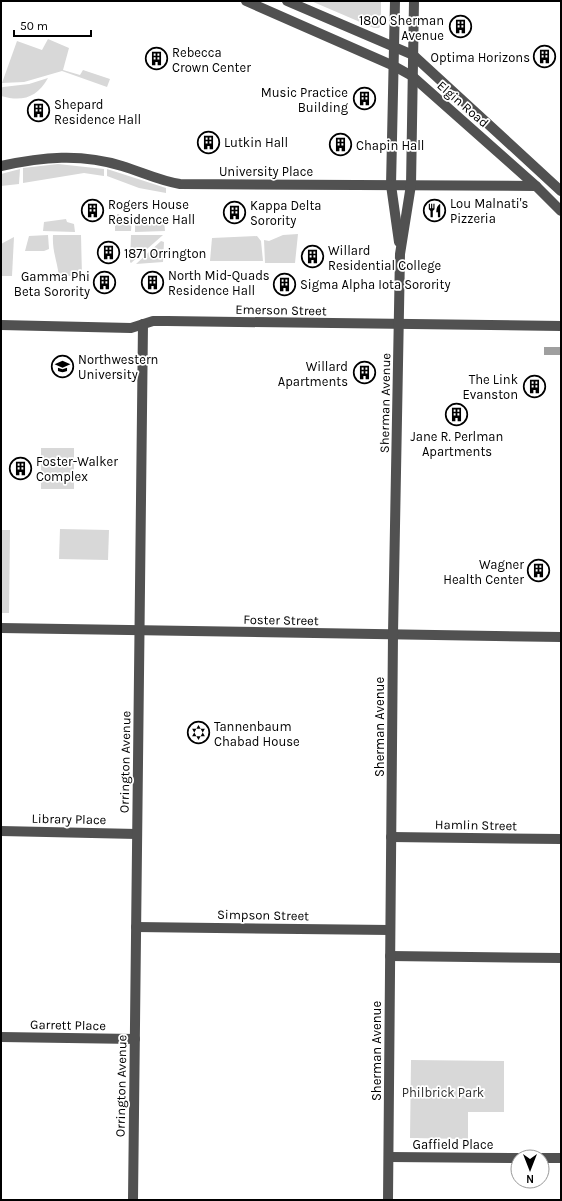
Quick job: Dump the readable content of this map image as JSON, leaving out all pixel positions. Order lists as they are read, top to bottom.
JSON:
{
  "streets": {
    "street": [
      "Elgin Road",
      "University Place",
      "Emerson Street",
      "Sherman Avenue",
      "Foster Street",
      "Orrington Avenue",
      "Library Place",
      "Hamlin Street",
      "Simpson Street",
      "Garrett Place",
      "Gaffield Place"
    ]
  },
  "crossings": [
    ["Elgin Road", "University Place"],
    ["Elgin Road", "Sherman Avenue"],
    ["University Place", "Sherman Avenue"],
    ["Emerson Street", "Sherman Avenue"],
    ["Emerson Street", "Orrington Avenue"],
    ["Sherman Avenue", "Foster Street"],
    ["Sherman Avenue", "Hamlin Street"],
    ["Sherman Avenue", "Simpson Street"],
    ["Sherman Avenue", "Gaffield Place"],
    ["Foster Street", "Orrington Avenue"],
    ["Orrington Avenue", "Library Place"],
    ["Orrington Avenue", "Simpson Street"],
    ["Orrington Avenue", "Garrett Place"]
  ],
  "parks": ["Philbrick Park"],
  "places": {
    "building": [
      "1800 Sherman Avenue",
      "Optima Horizons",
      "Rebecca Crown Center",
      "Music Practice Building",
      "Shepard Residence Hall",
      "Lutkin Hall",
      "Chapin Hall",
      "Rogers House Residence Hall",
      "Kappa Delta Sorority",
      "1871 Orrington",
      "Willard Residential College",
      "North Mid-Quads Residence Hall",
      "Gamma Phi Beta Sorority",
      "Sigma Alpha Iota Sorority",
      "Willard Apartments",
      "The Link Evanston",
      "Jane R. Perlman Apartments",
      "Foster-Walker Complex",
      "Wagner Health Center"
    ],
    "restaurant": ["Lou Malnati's Pizzeria"],
    "school or university": ["Northwestern University"],
    "synagogue": ["Tannenbaum Chabad House"]
  },
  "scale_bar": "50 m",
  "north": "bottom"
}
